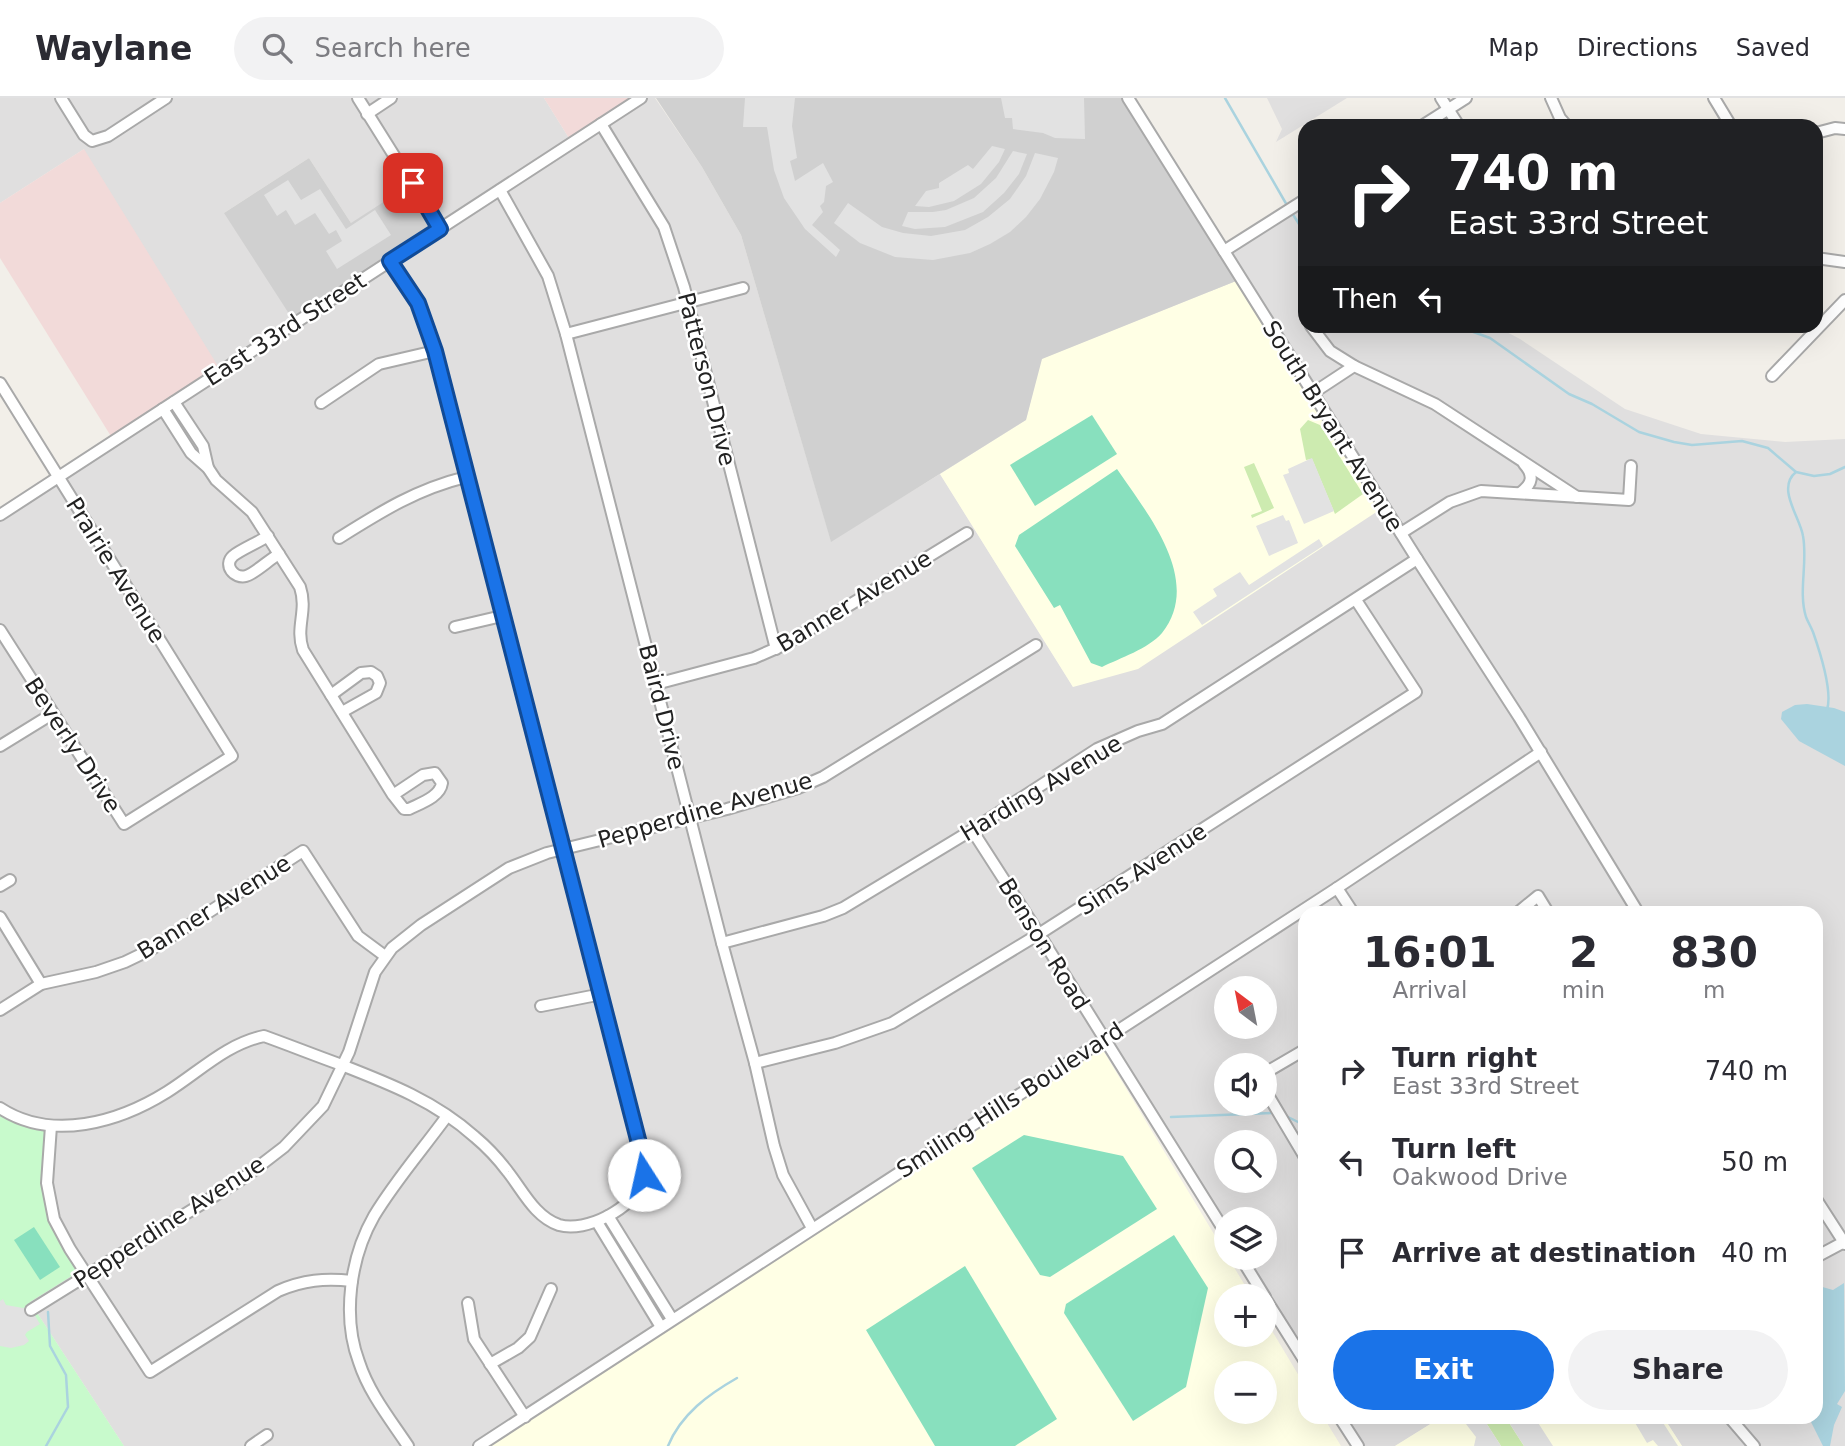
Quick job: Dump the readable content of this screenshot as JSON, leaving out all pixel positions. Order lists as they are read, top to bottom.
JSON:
{
  "streets": {
    "street": [
      "East 33rd Street",
      "Patterson Drive",
      "South Bryant Avenue",
      "Prairie Avenue",
      "Banner Avenue",
      "Baird Drive",
      "Beverly Drive",
      "Harding Avenue",
      "Pepperdine Avenue",
      "Sims Avenue",
      "Benson Road",
      "Smiling Hills Boulevard"
    ]
  },
  "crossings": [
    ["East 33rd Street", "Patterson Drive"],
    ["East 33rd Street", "Prairie Avenue"],
    ["East 33rd Street", "Baird Drive"],
    ["Patterson Drive", "Banner Avenue"],
    ["South Bryant Avenue", "Harding Avenue"],
    ["South Bryant Avenue", "Smiling Hills Boulevard"],
    ["Prairie Avenue", "Beverly Drive"],
    ["Banner Avenue", "Baird Drive"],
    ["Banner Avenue", "Pepperdine Avenue"],
    ["Baird Drive", "Harding Avenue"],
    ["Baird Drive", "Pepperdine Avenue"],
    ["Baird Drive", "Sims Avenue"],
    ["Baird Drive", "Smiling Hills Boulevard"],
    ["Harding Avenue", "Sims Avenue"],
    ["Harding Avenue", "Benson Road"],
    ["Sims Avenue", "Benson Road"],
    ["Benson Road", "Smiling Hills Boulevard"]
  ],
  "north": "top left",
  "page": {
    "header": "Waylane",
    "search": "Search here",
    "nav": ["Map", "Directions", "Saved"],
    "turn": ["740 m", "East 33rd Street"],
    "then": "Then",
    "eta": [
      "16:01",
      "Arrival",
      "2",
      "min",
      "830",
      "m"
    ],
    "map_buttons": ["+", "−"],
    "list": [
      {
        "name": "Turn right",
        "note": "East 33rd Street",
        "value": "740 m"
      },
      {
        "name": "Turn left",
        "note": "Oakwood Drive",
        "value": "50 m"
      },
      {
        "name": "Arrive at destination",
        "value": "40 m"
      }
    ],
    "buttons": ["Exit", "Share"]
  }
}
